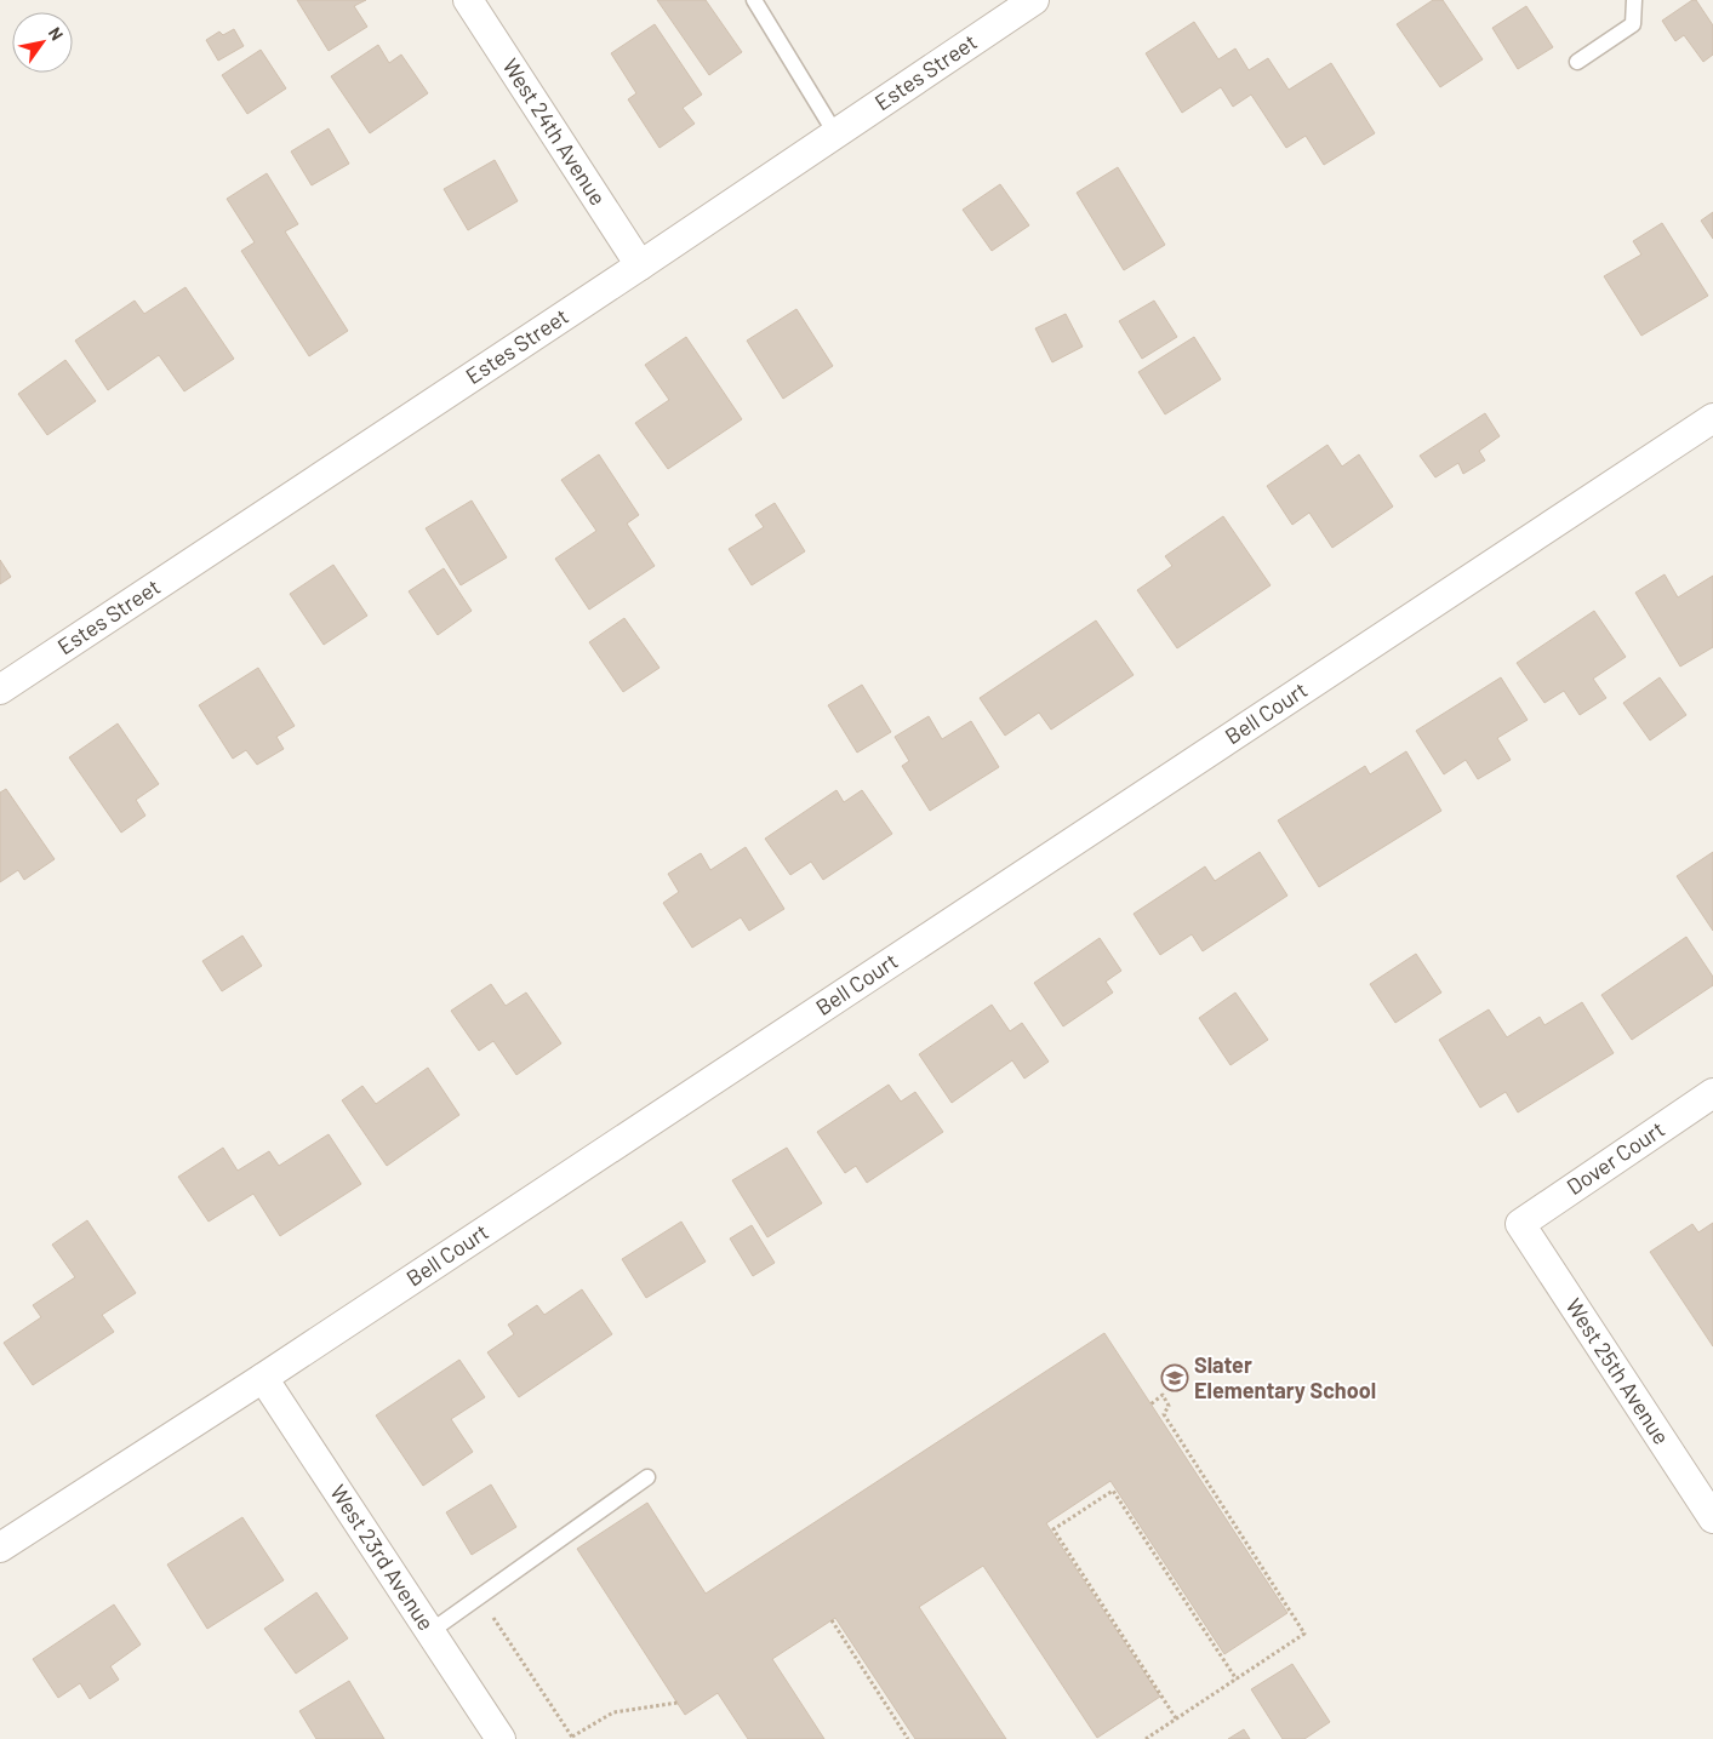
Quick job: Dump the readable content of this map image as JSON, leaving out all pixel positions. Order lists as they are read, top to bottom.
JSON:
{
  "streets": {
    "street": [
      "Estes Street",
      "West 24th Avenue",
      "Bell Court",
      "Dover Court",
      "West 25th Avenue",
      "West 23rd Avenue"
    ]
  },
  "crossings": [
    ["Estes Street", "West 24th Avenue"],
    ["Bell Court", "West 23rd Avenue"],
    ["Dover Court", "West 25th Avenue"]
  ],
  "places": {
    "school or university": ["Slater Elementary School"]
  },
  "north": "top right"
}
